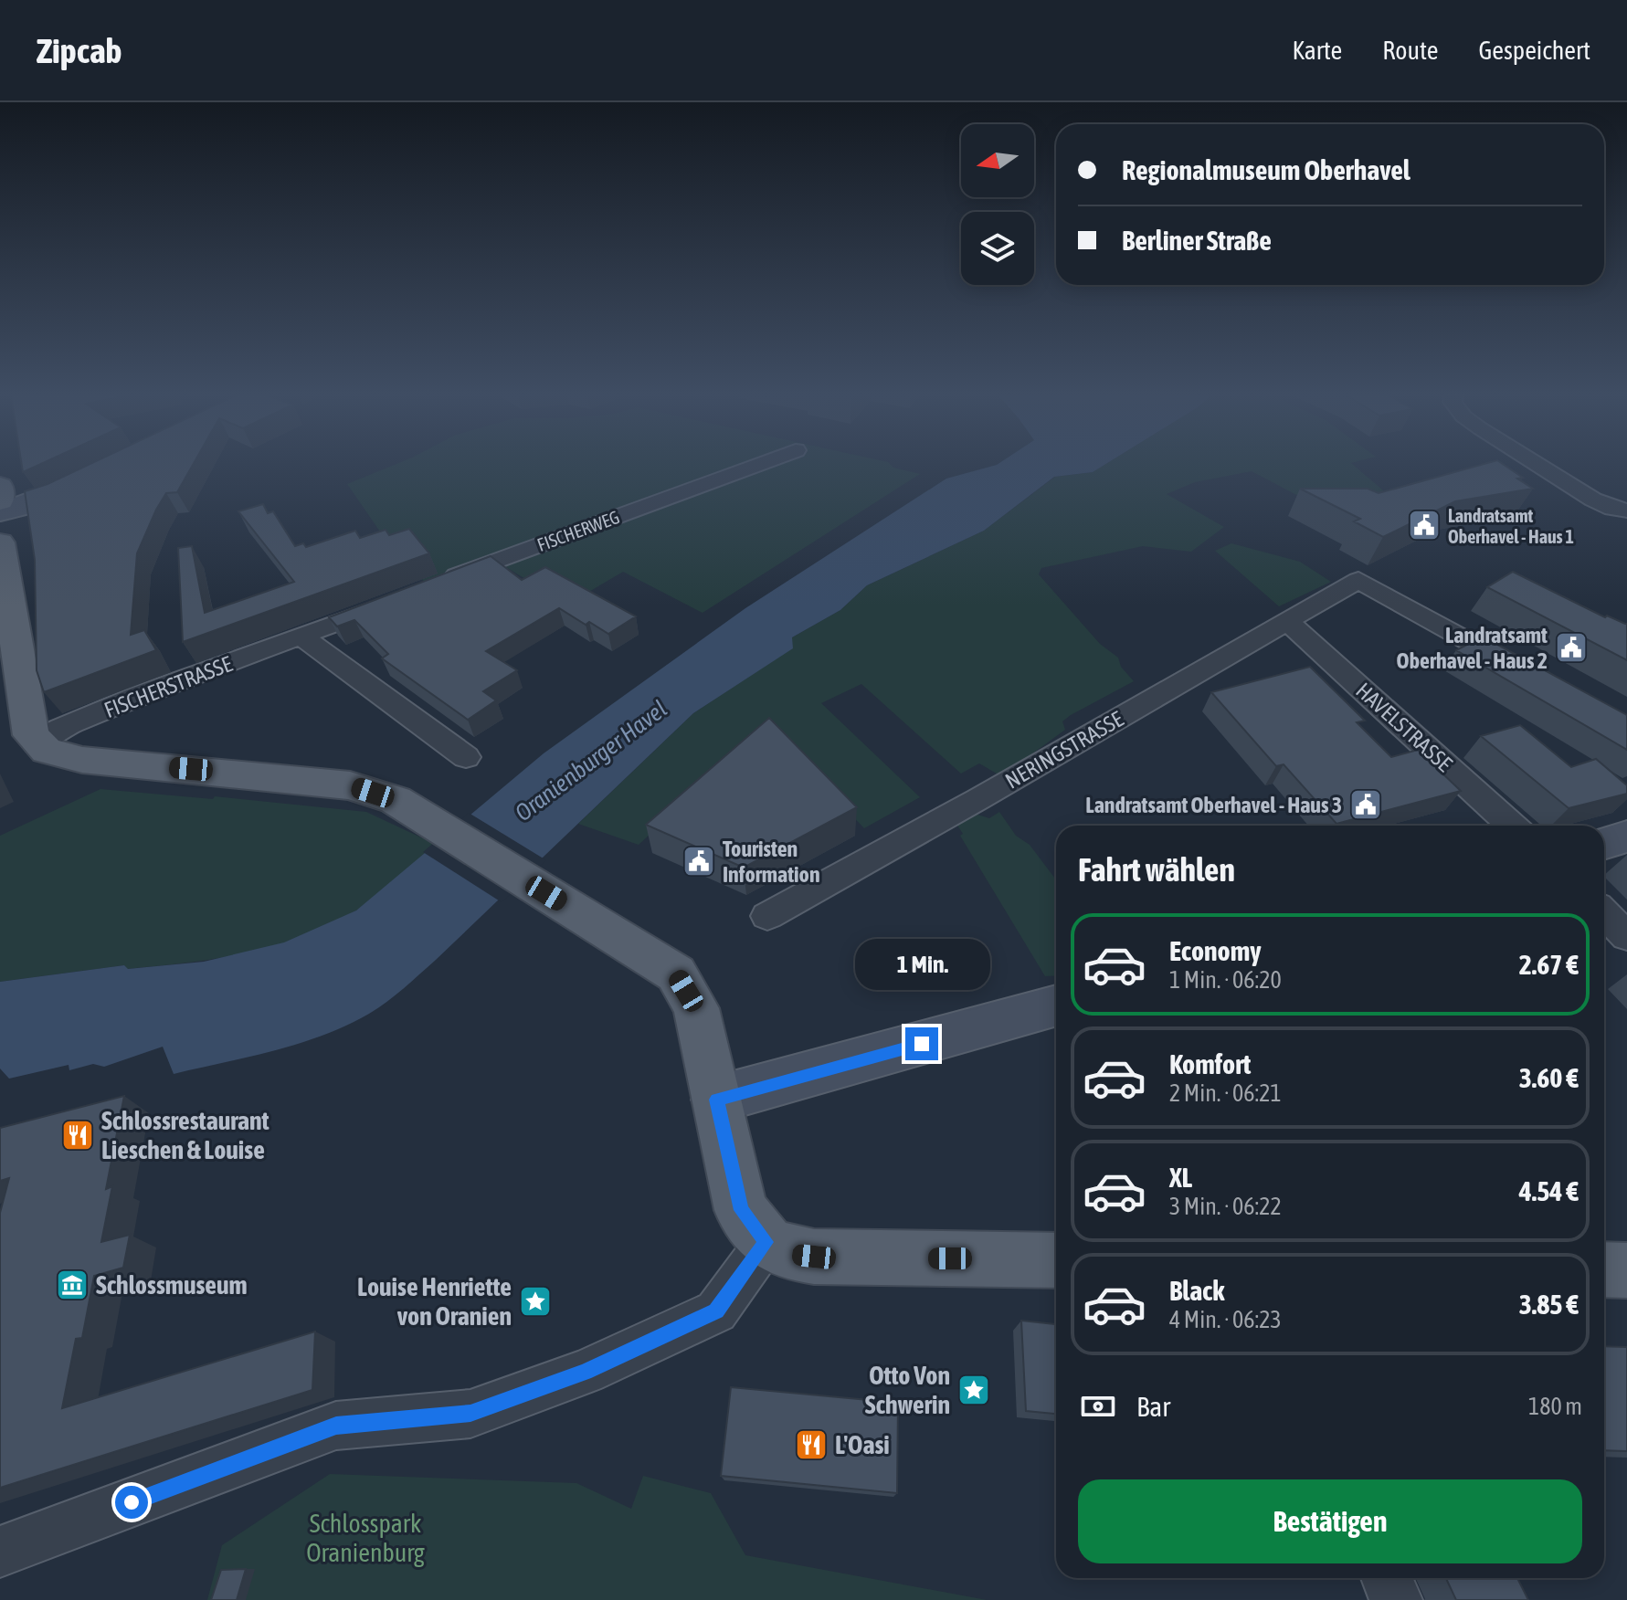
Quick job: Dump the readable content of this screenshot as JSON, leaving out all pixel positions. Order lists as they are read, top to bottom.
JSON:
{
  "streets": {
    "street": [
      "FISCHERWEG",
      "FISCHERSTRASSE",
      "HAVELSTRASSE",
      "NERINGSTRASSE"
    ]
  },
  "crossings": [
    ["HAVELSTRASSE", "NERINGSTRASSE"]
  ],
  "water": ["Oranienburger Havel"],
  "parks": ["Schlosspark Oranienburg"],
  "places": {
    "public building": [
      "Landratsamt Oberhavel - Haus 1",
      "Landratsamt Oberhavel - Haus 2",
      "Landratsamt Oberhavel - Haus 3",
      "Touristen Information"
    ],
    "restaurant": ["Schlossrestaurant Lieschen & Louise", "L'Oasi"],
    "museum": ["Schlossmuseum"],
    "place": ["Louise Henriette von Oranien", "Otto Von Schwerin"]
  },
  "north": "left",
  "page": {
    "header": "Zipcab",
    "nav": ["Karte", "Route", "Gespeichert"],
    "banner": ["Regionalmuseum Oberhavel", "Berliner Straße"],
    "heading": "Fahrt wählen",
    "list": [
      {
        "name": "Economy",
        "note": "1 Min. · 06:20",
        "value": "2.67 €"
      },
      {
        "name": "Komfort",
        "note": "2 Min. · 06:21",
        "value": "3.60 €"
      },
      {
        "name": "XL",
        "note": "3 Min. · 06:22",
        "value": "4.54 €"
      },
      {
        "name": "Black",
        "note": "4 Min. · 06:23",
        "value": "3.85 €"
      }
    ],
    "bubble": "1 Min.",
    "pay": ["Bar", "180 m"],
    "buttons": "Bestätigen"
  }
}
